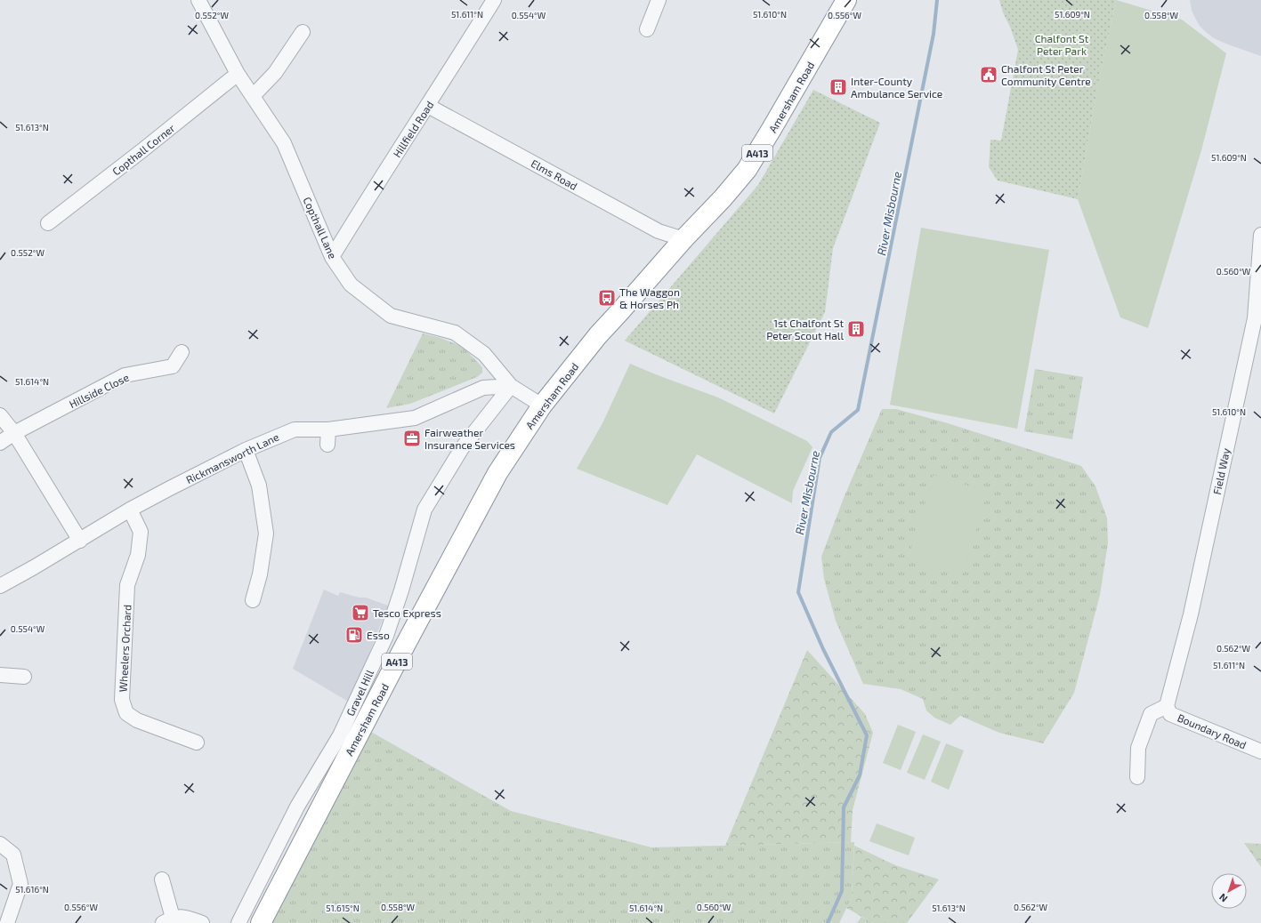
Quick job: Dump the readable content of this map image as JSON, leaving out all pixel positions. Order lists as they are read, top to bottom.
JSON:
{
  "streets": {
    "highway": ["Amersham Road", "A413"],
    "street": [
      "Hillfield Road",
      "Copthall Corner",
      "Elms Road",
      "Copthall Lane",
      "Hillside Close",
      "Rickmansworth Lane",
      "Field Way",
      "Wheelers Orchard",
      "Gravel Hill",
      "Boundary Road"
    ]
  },
  "crossings": [
    ["Amersham Road", "Elms Road"],
    ["Hillfield Road", "Elms Road"],
    ["Hillfield Road", "Copthall Lane"],
    ["Copthall Corner", "Copthall Lane"],
    ["Copthall Lane", "Rickmansworth Lane"],
    ["Copthall Lane", "Gravel Hill"],
    ["Rickmansworth Lane", "Wheelers Orchard"],
    ["Rickmansworth Lane", "Gravel Hill"],
    ["Field Way", "Boundary Road"]
  ],
  "water": ["River Misbourne"],
  "parks": ["Chalfont St Peter Park"],
  "places": {
    "public building": ["Chalfont St Peter Community Centre"],
    "building": ["Inter-County Ambulance Service", "1st Chalfont St Peter Scout Hall"],
    "bus stop": ["The Waggon & Horses Ph"],
    "office": ["Fairweather Insurance Services"],
    "supermarket": ["Tesco Express"],
    "fuel station": ["Esso"]
  },
  "north": "bottom left",
  "coordinates": [
    "51.611°N",
    "51.610°N",
    "51.609°N",
    "0.552°W",
    "0.554°W",
    "0.556°W",
    "0.558°W",
    "51.613°N",
    "0.560°W",
    "51.614°N",
    "0.562°W",
    "51.616°N",
    "51.615°N"
  ]
}
